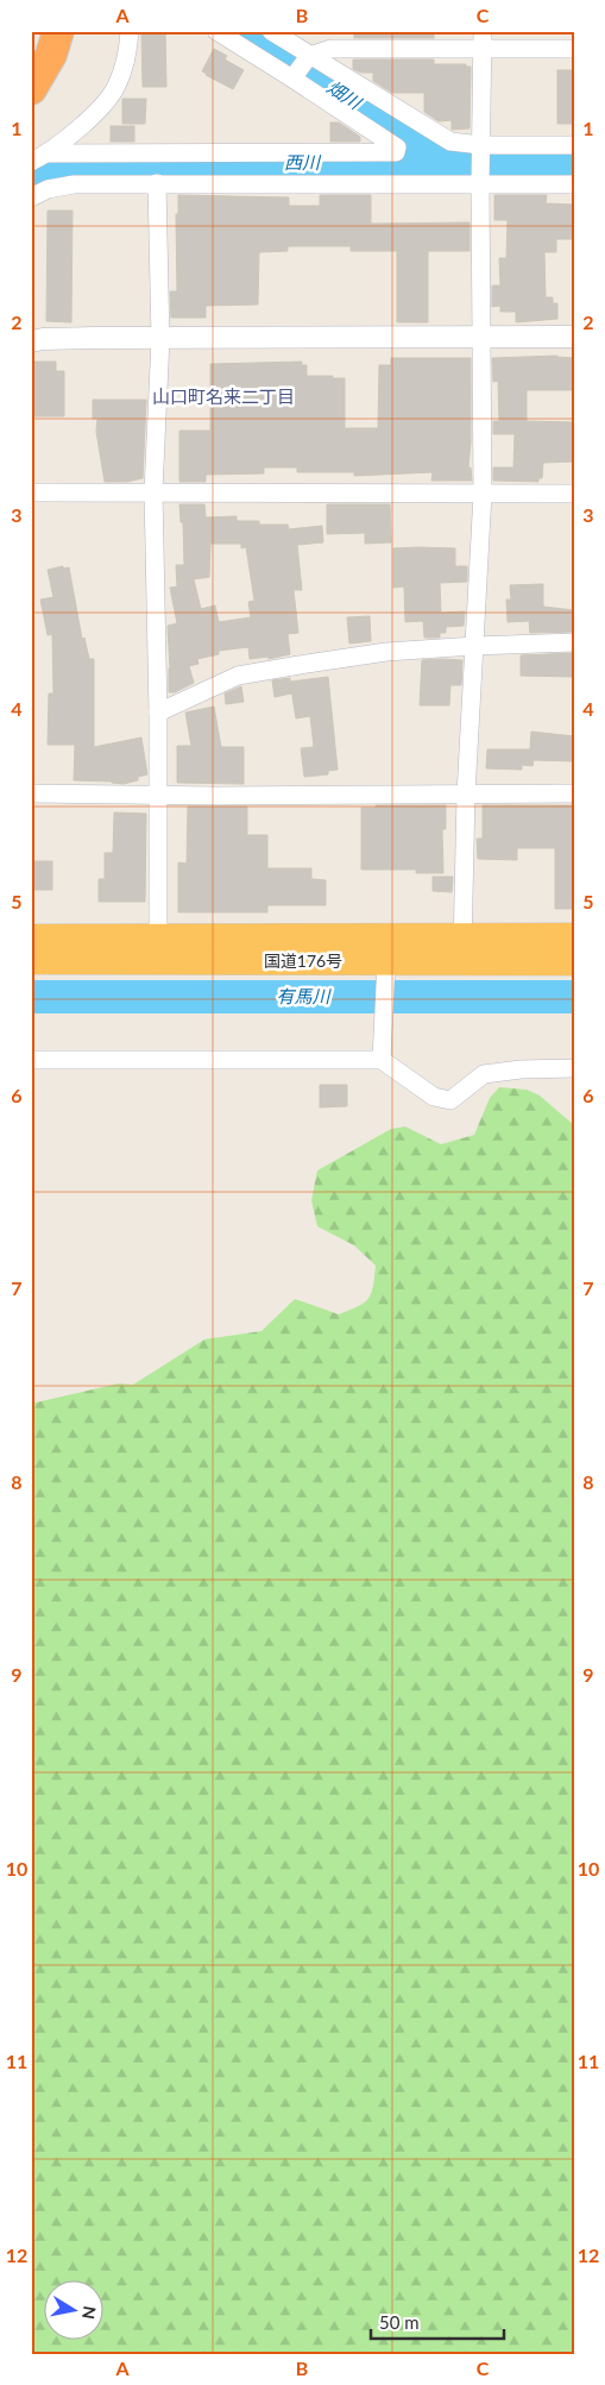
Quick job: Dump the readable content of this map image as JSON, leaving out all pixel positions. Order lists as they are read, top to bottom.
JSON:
{
  "streets": {
    "highway": ["国道176号"]
  },
  "districts": ["山口町名来二丁目"],
  "water": ["畑川", "西川", "有馬川"],
  "scale_bar": "50 m",
  "north": "right",
  "grid": {
    "columns": ["A", "B", "C"],
    "rows": [
      "1",
      "2",
      "3",
      "4",
      "5",
      "6",
      "7",
      "8",
      "9",
      "10",
      "11",
      "12"
    ]
  }
}
